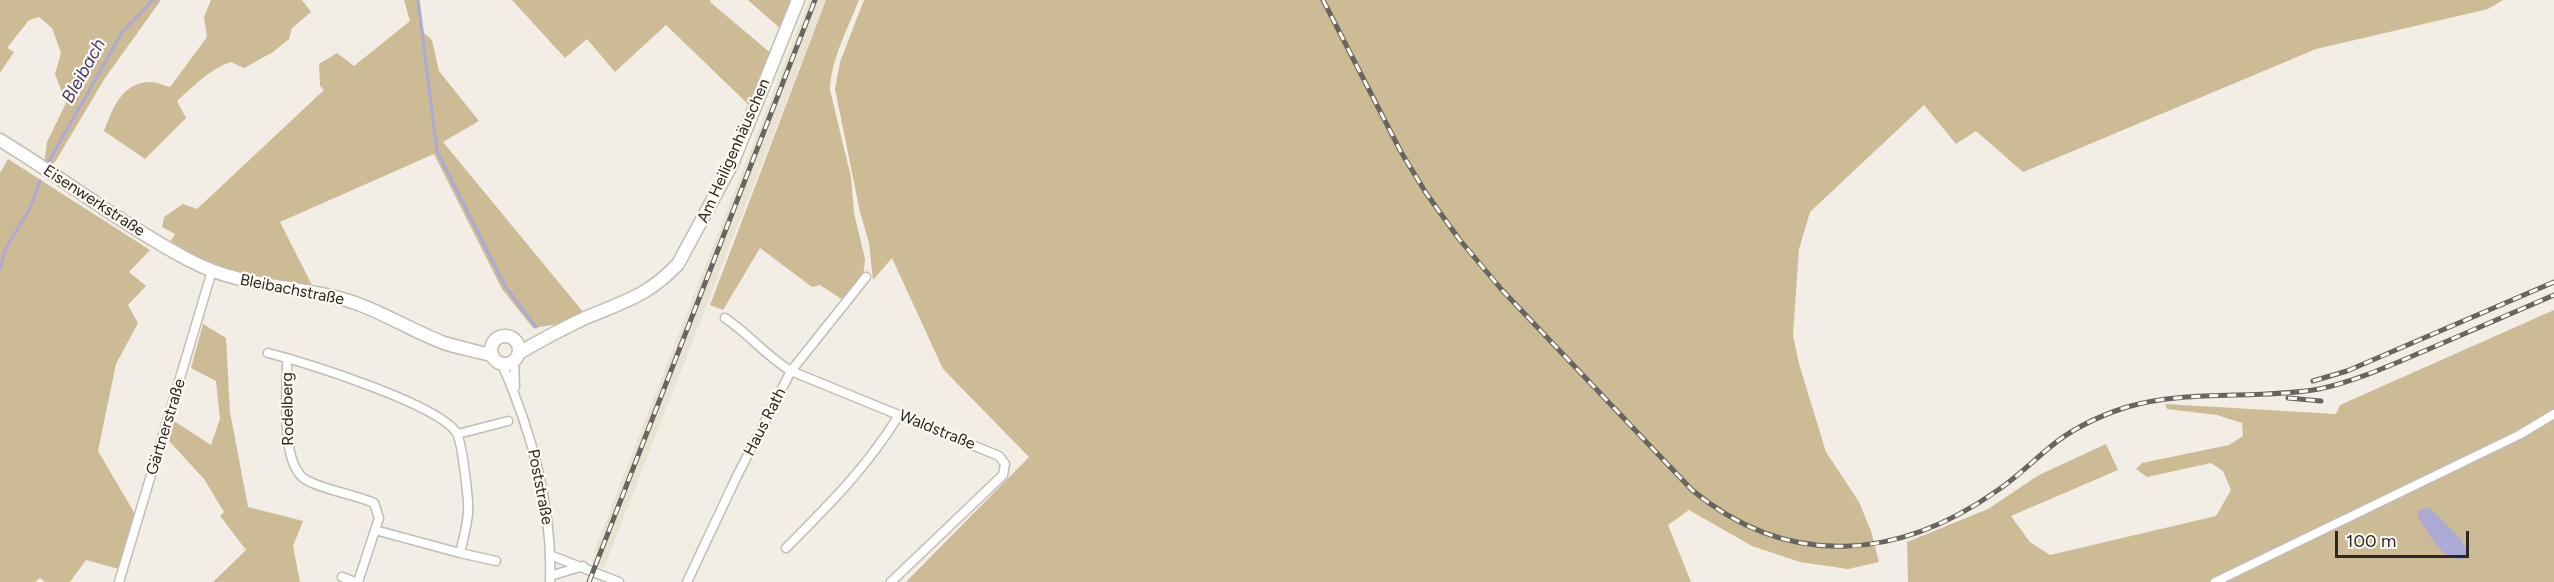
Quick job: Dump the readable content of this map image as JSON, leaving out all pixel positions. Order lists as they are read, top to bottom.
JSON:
{
  "streets": {
    "main road": ["Am Heiligenhäuschen", "Eisenwerkstraße", "Bleibachstraße"],
    "street": [
      "Rodelberg",
      "Haus Rath",
      "Gärtnerstraße",
      "Waldstraße",
      "Poststraße"
    ]
  },
  "crossings": [
    ["Am Heiligenhäuschen", "Bleibachstraße"],
    ["Am Heiligenhäuschen", "Poststraße"],
    ["Eisenwerkstraße", "Bleibachstraße"],
    ["Bleibachstraße", "Gärtnerstraße"],
    ["Bleibachstraße", "Poststraße"],
    ["Haus Rath", "Waldstraße"]
  ],
  "water": ["Bleibach"],
  "scale_bar": "100 m"
}
